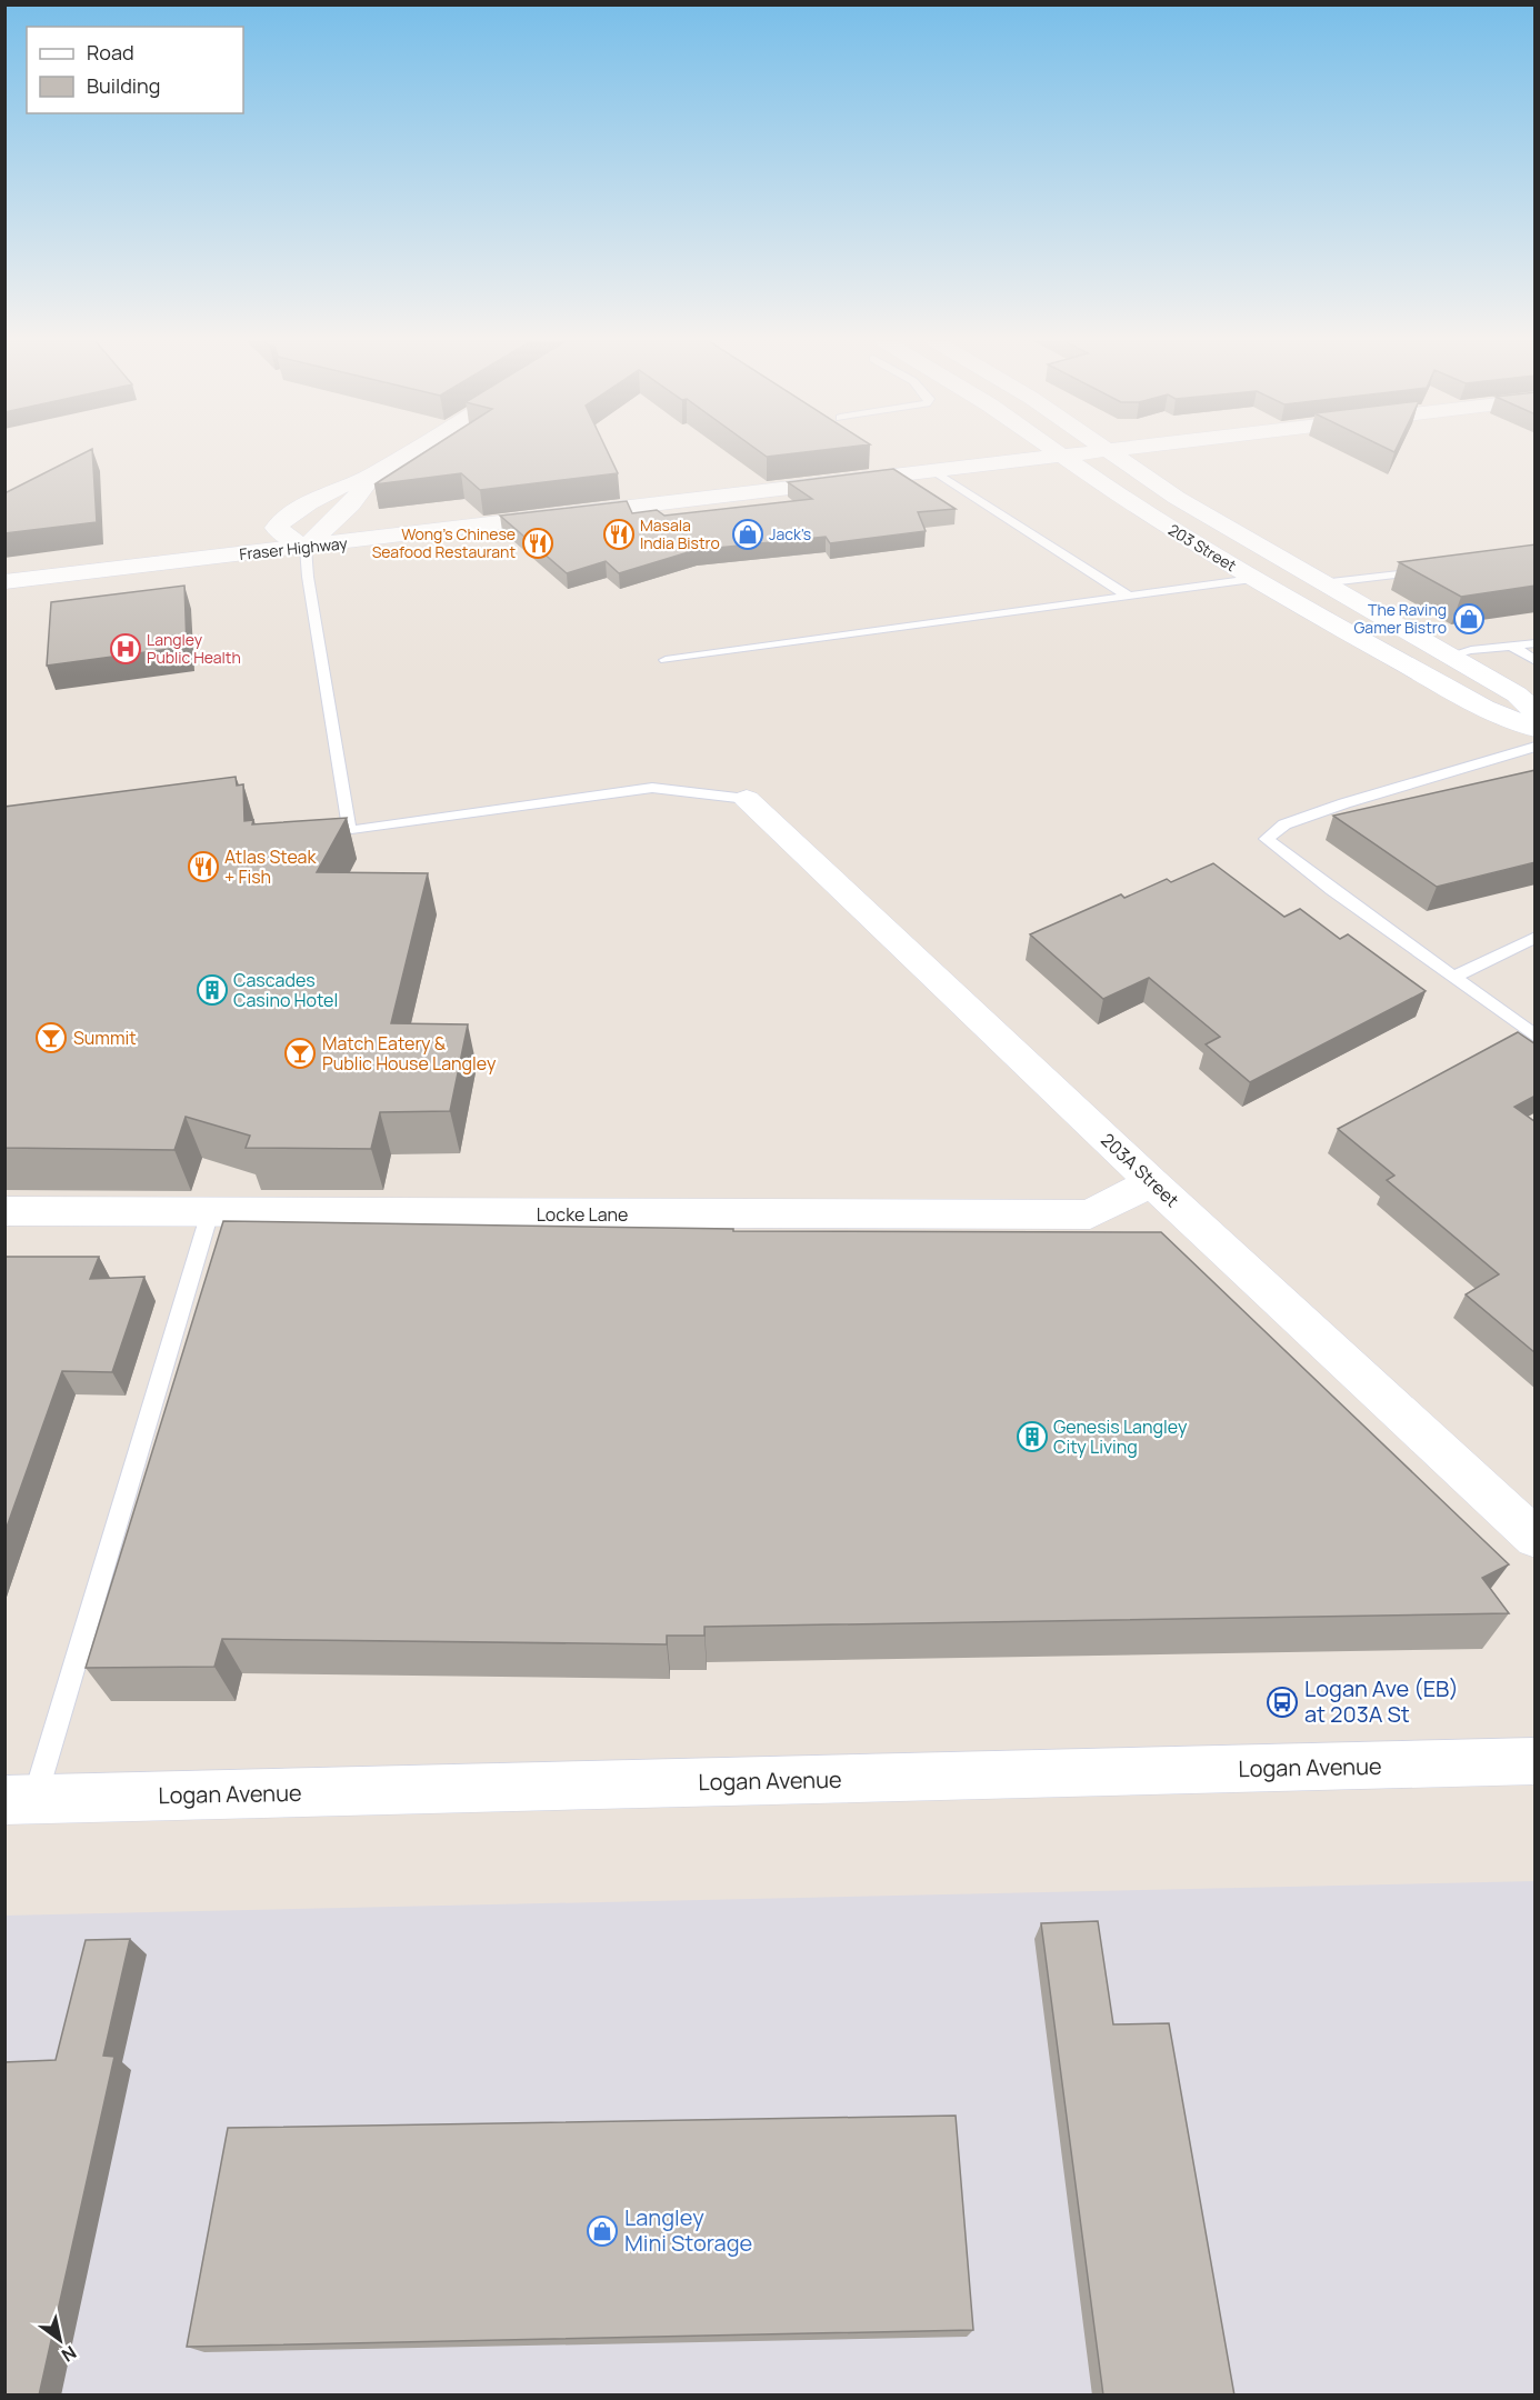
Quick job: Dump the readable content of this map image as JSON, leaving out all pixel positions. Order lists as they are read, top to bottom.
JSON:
{
  "streets": {
    "main road": [
      "203 Street",
      "Fraser Highway",
      "203A Street",
      "Locke Lane",
      "Logan Avenue"
    ]
  },
  "crossings": [
    ["203 Street", "Fraser Highway"],
    ["203A Street", "Locke Lane"]
  ],
  "places": {
    "restaurant": ["Masala India Bistro", "Wong's Chinese Seafood Restaurant", "Atlas Steak + Fish"],
    "shop": ["Jack's", "The Raving Gamer Bistro", "Langley Mini Storage"],
    "hospital": ["Langley Public Health"],
    "building": ["Cascades Casino Hotel", "Genesis Langley City Living"],
    "bar": ["Summit", "Match Eatery & Public House Langley"],
    "bus stop": ["Logan Ave (EB) at 203A St"]
  },
  "legend": ["Road", "Building"],
  "north": "bottom right"
}
